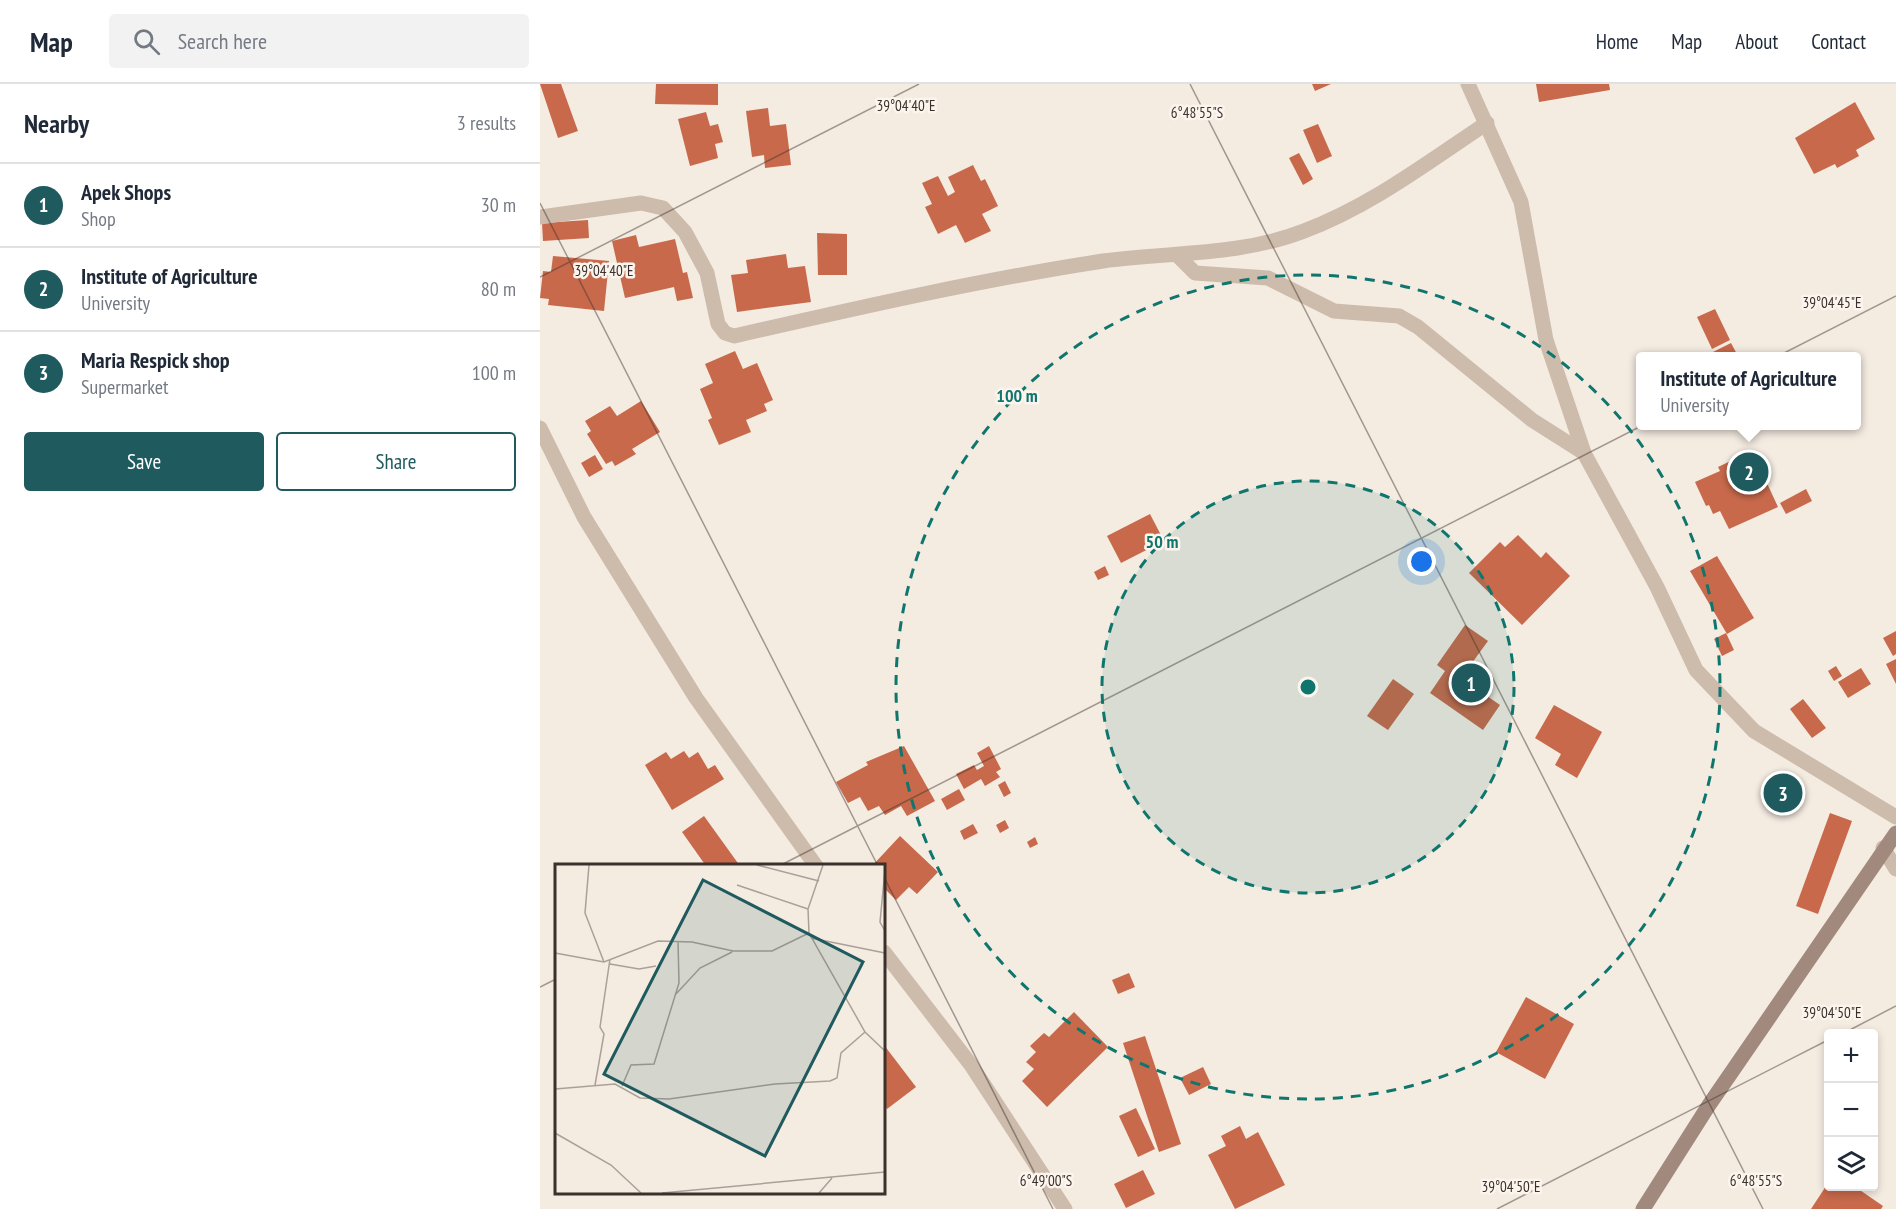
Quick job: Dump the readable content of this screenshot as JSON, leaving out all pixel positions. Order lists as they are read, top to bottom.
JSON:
{
  "page": {
    "header": "Map",
    "search": "Search here",
    "nav": [
      "Home",
      "Map",
      "About",
      "Contact"
    ],
    "heading": ["Nearby", "3 results"],
    "list": [
      {
        "mark": "1",
        "name": "Apek Shops",
        "note": "Shop",
        "value": "30 m"
      },
      {
        "mark": "2",
        "name": "Institute of Agriculture",
        "note": "University",
        "value": "80 m"
      },
      {
        "mark": "3",
        "name": "Maria Respick shop",
        "note": "Supermarket",
        "value": "100 m"
      }
    ],
    "popup": ["Institute of Agriculture", "University"],
    "buttons": ["Save", "Share"],
    "pins": ["2", "1", "3"],
    "map_buttons": ["+", "−"]
  },
  "coordinates": [
    "39°04'40\"E",
    "6°48'55\"S",
    "39°04'45\"E",
    "39°04'50\"E",
    "6°49'00\"S"
  ],
  "rings": ["100 m", "50 m"]
}
